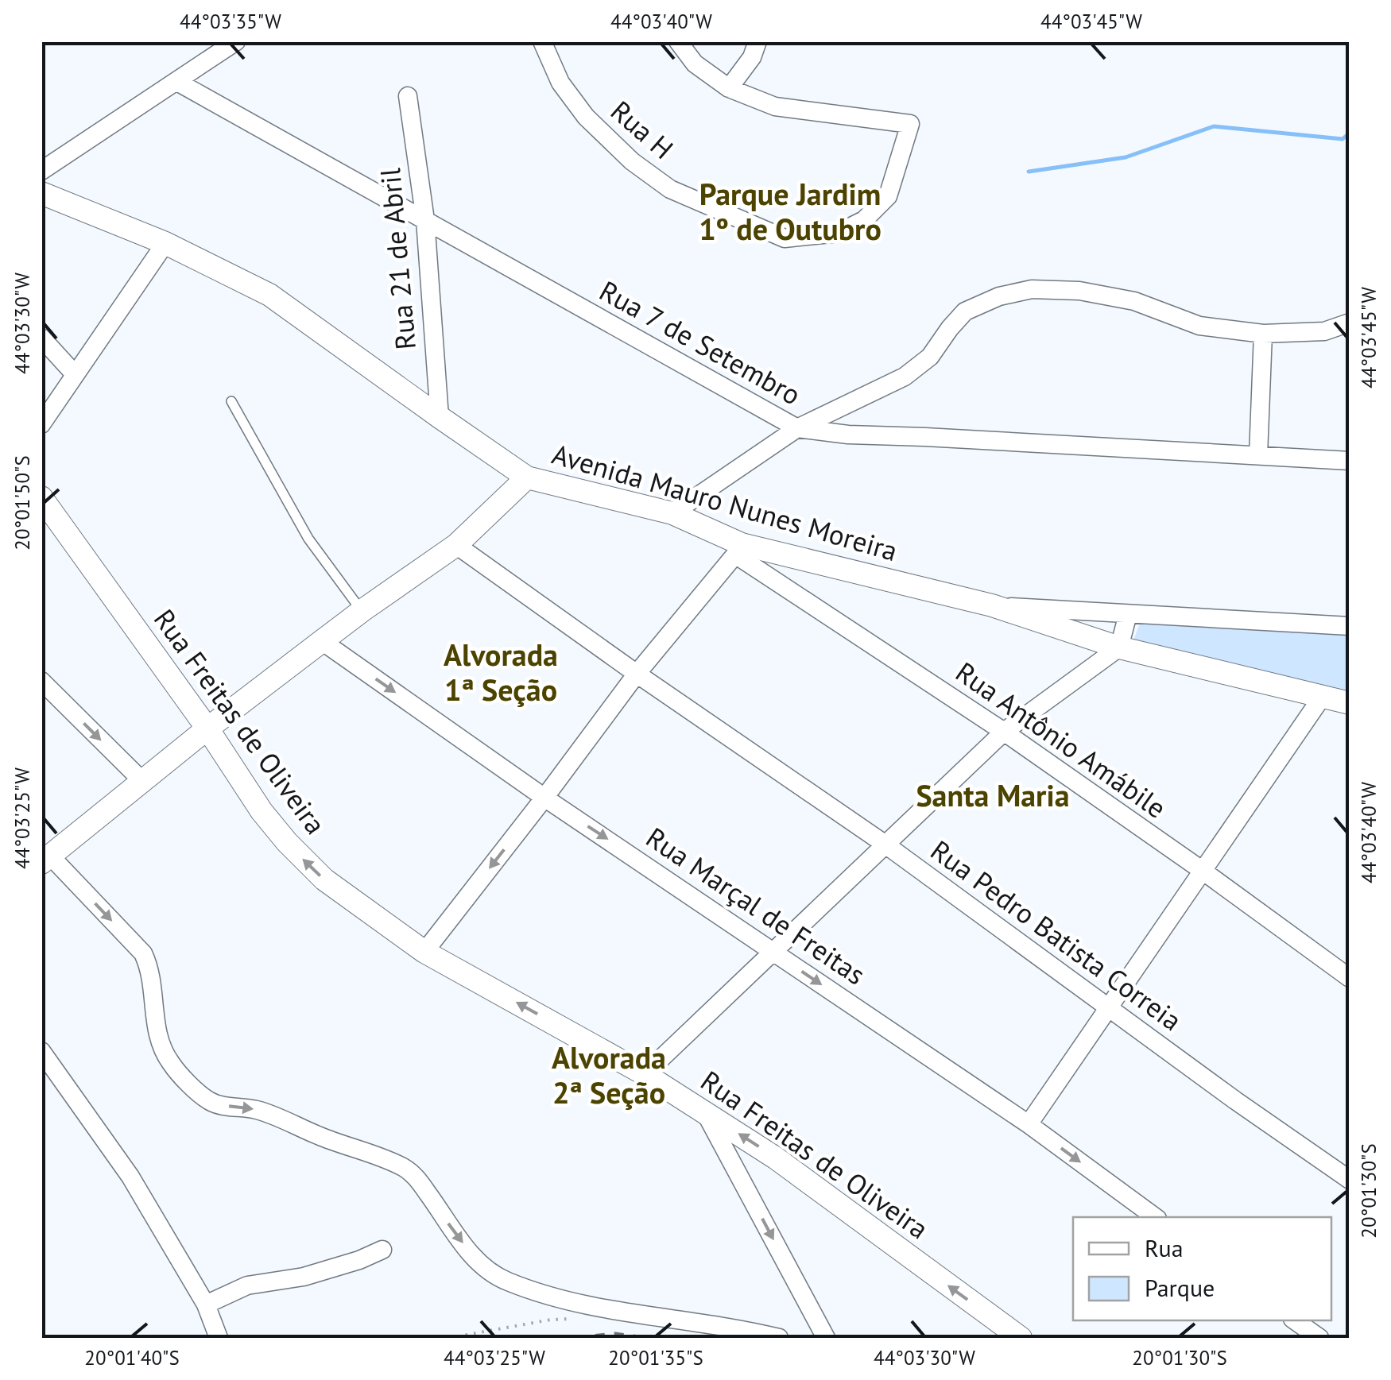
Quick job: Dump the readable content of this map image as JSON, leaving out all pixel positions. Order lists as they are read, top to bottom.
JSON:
{
  "streets": {
    "street": [
      "Rua H",
      "Rua 21 de Abril",
      "Rua 7 de Setembro",
      "Avenida Mauro Nunes Moreira",
      "Rua Freitas de Oliveira",
      "Rua Antônio Amábile",
      "Rua Marçal de Freitas",
      "Rua Pedro Batista Correia"
    ]
  },
  "crossings": [
    ["Rua 21 de Abril", "Rua 7 de Setembro"],
    ["Rua 21 de Abril", "Avenida Mauro Nunes Moreira"],
    ["Avenida Mauro Nunes Moreira", "Rua Antônio Amábile"]
  ],
  "one_way": ["Rua Marçal de Freitas"],
  "districts": [
    "Parque Jardim 1º de Outubro",
    "Alvorada 1ª Seção",
    "Santa Maria",
    "Alvorada 2ª Seção"
  ],
  "legend": ["Rua", "Parque"],
  "coordinates": [
    "44°03'35\"W",
    "44°03'40\"W",
    "44°03'45\"W",
    "44°03'30\"W",
    "20°01'50\"S",
    "44°03'25\"W",
    "20°01'30\"S",
    "20°01'40\"S",
    "20°01'35\"S"
  ]
}
